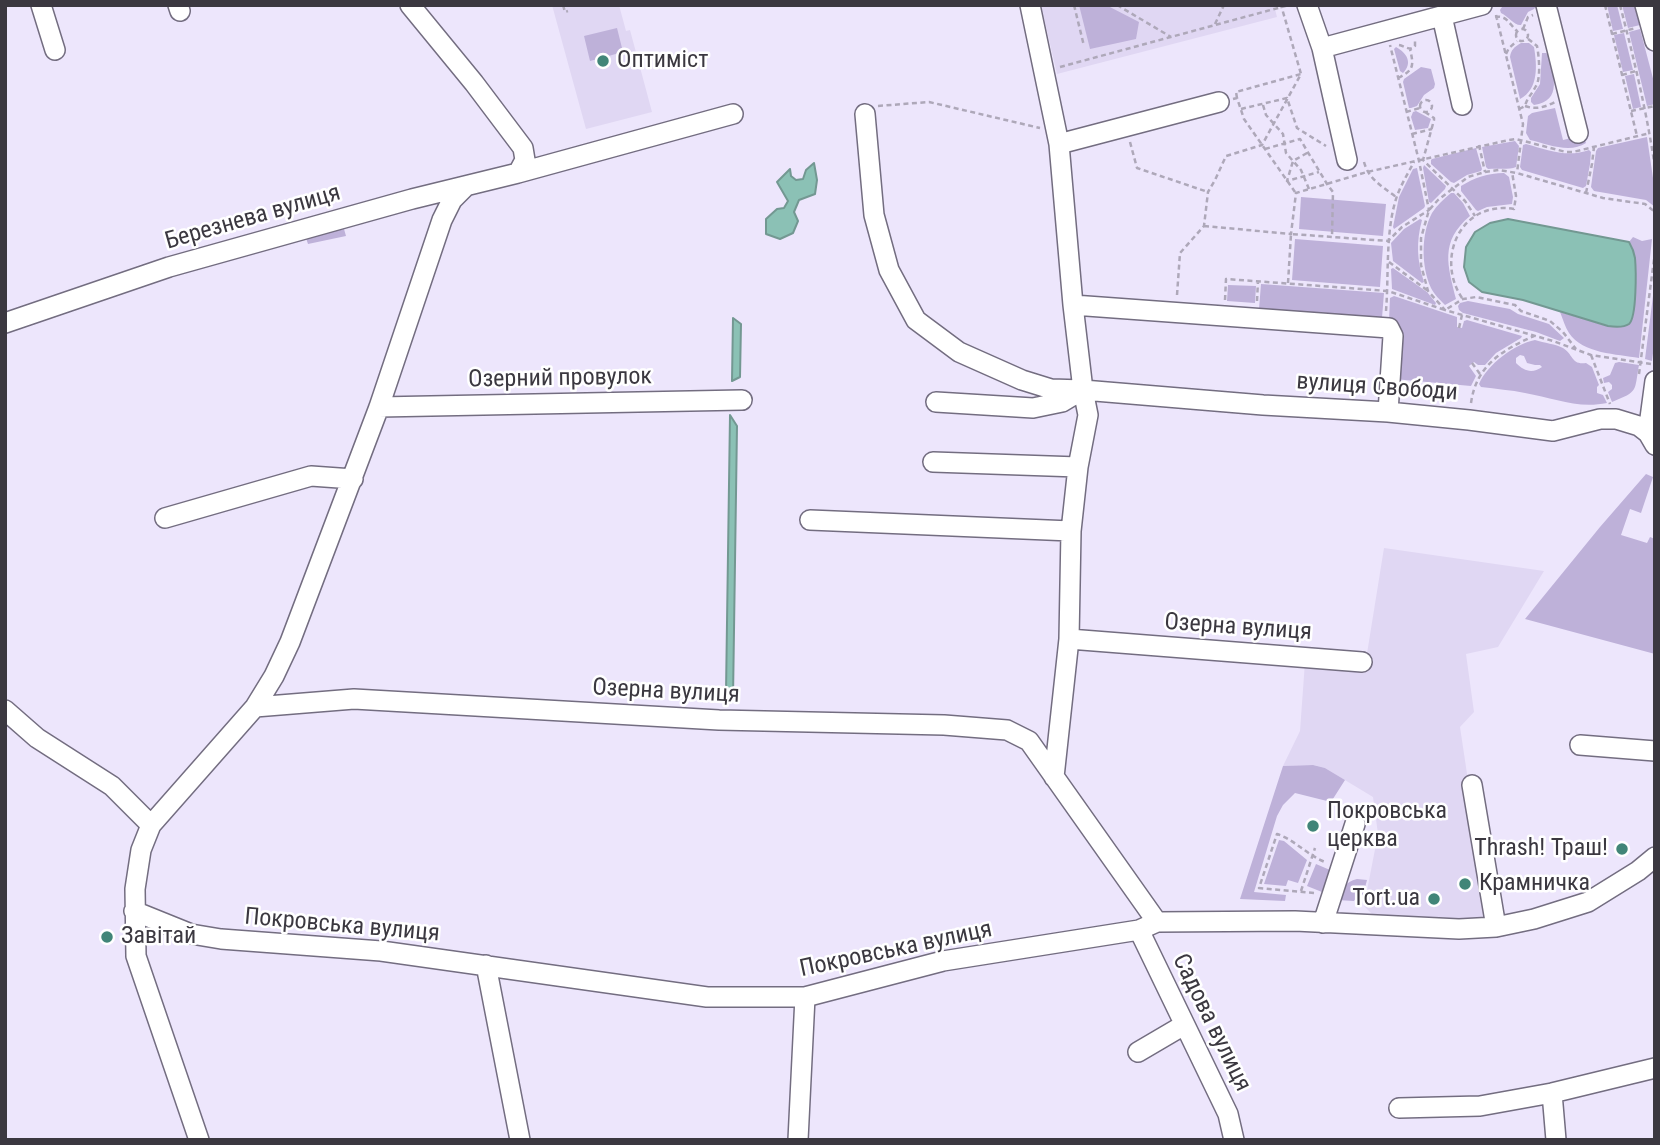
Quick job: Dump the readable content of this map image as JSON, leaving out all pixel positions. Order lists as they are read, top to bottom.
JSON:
{
  "streets": {
    "street": [
      "Березнева вулиця",
      "Озерний провулок",
      "вулиця Свободи",
      "Озерна вулиця",
      "Покровська вулиця",
      "Садова вулиця"
    ]
  },
  "crossings": [
    ["Озерна вулиця", "Покровська вулиця"],
    ["Покровська вулиця", "Садова вулиця"]
  ],
  "places": [
    "Оптиміст",
    "Покровська церква",
    "Thrash! Траш!",
    "Крамничка",
    "Tort.ua",
    "Завітай"
  ]
}
